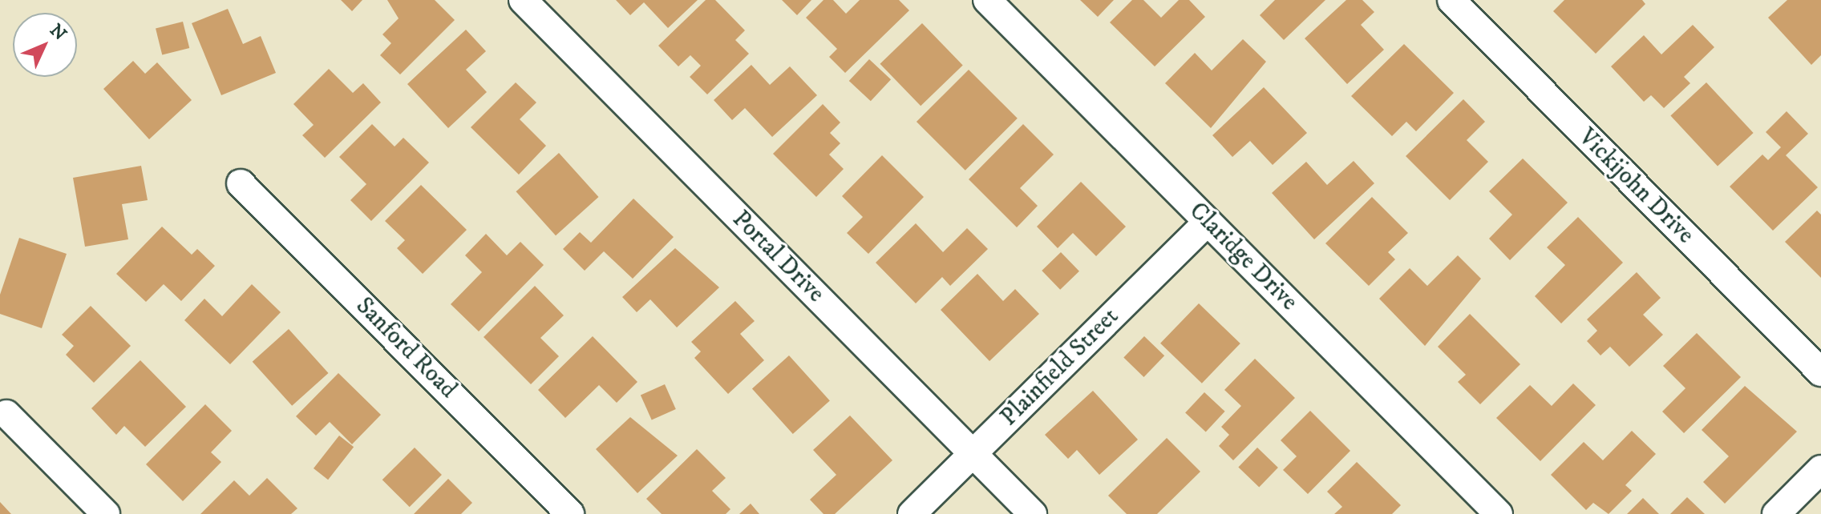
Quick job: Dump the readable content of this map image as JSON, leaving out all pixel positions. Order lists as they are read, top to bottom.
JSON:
{
  "streets": {
    "street": [
      "Vickijohn Drive",
      "Portal Drive",
      "Claridge Drive",
      "Sanford Road",
      "Plainfield Street"
    ]
  },
  "crossings": [
    ["Portal Drive", "Plainfield Street"],
    ["Claridge Drive", "Plainfield Street"]
  ],
  "north": "top right"
}
